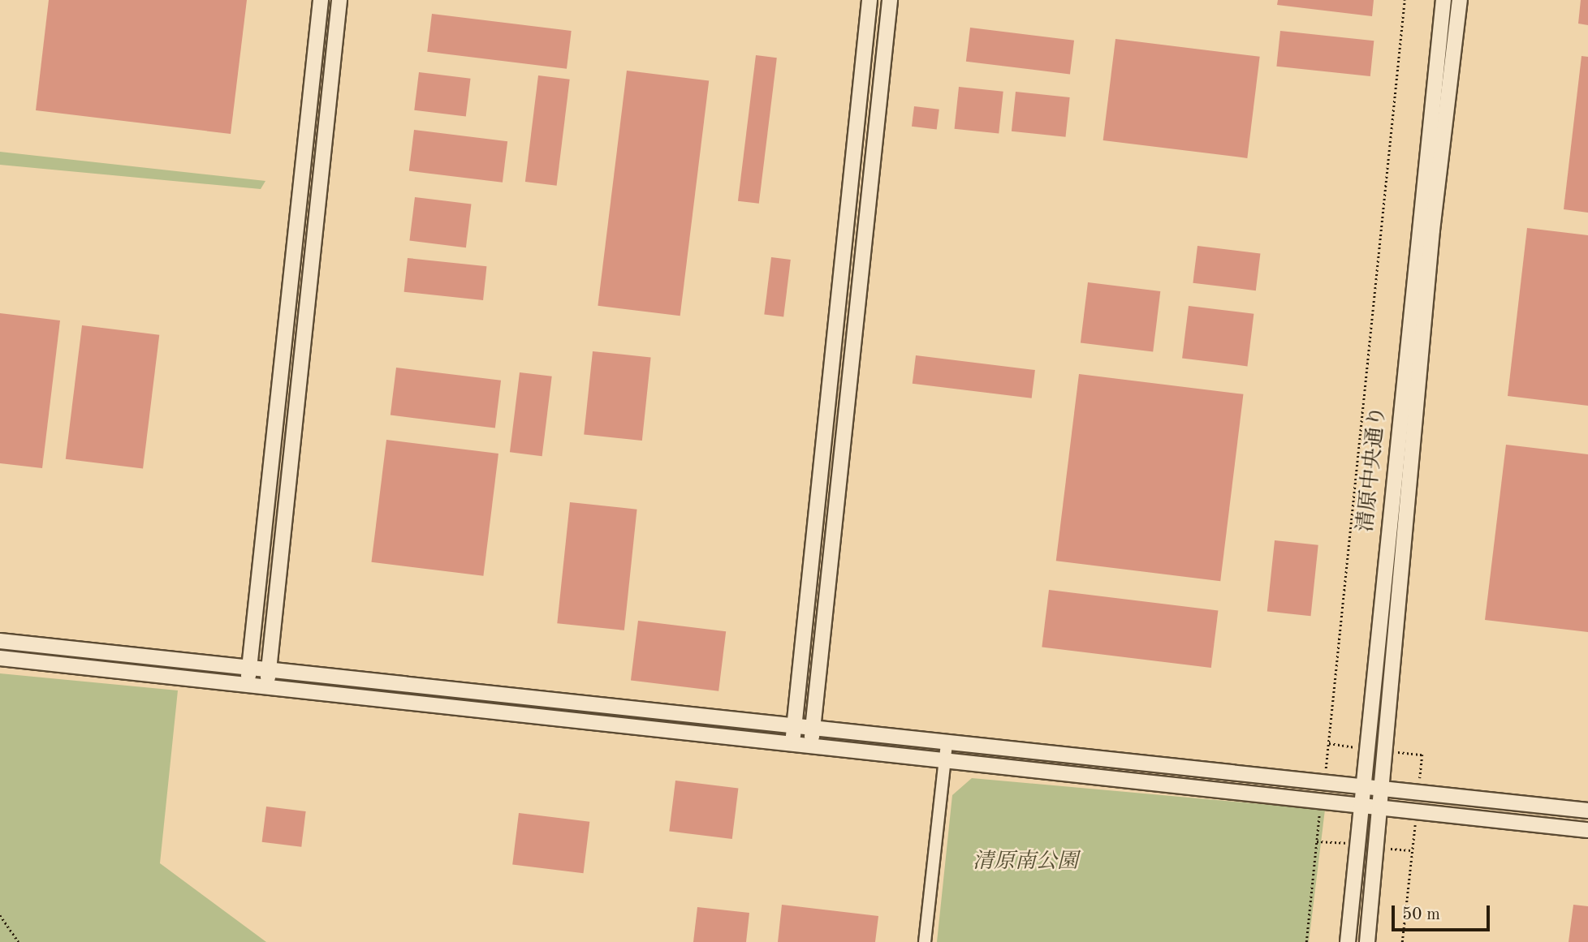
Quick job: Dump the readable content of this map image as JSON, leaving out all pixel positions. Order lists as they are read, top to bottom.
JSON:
{
  "streets": {
    "street": ["清原中央通り"]
  },
  "parks": ["清原南公園"],
  "scale_bar": "50 m"
}
